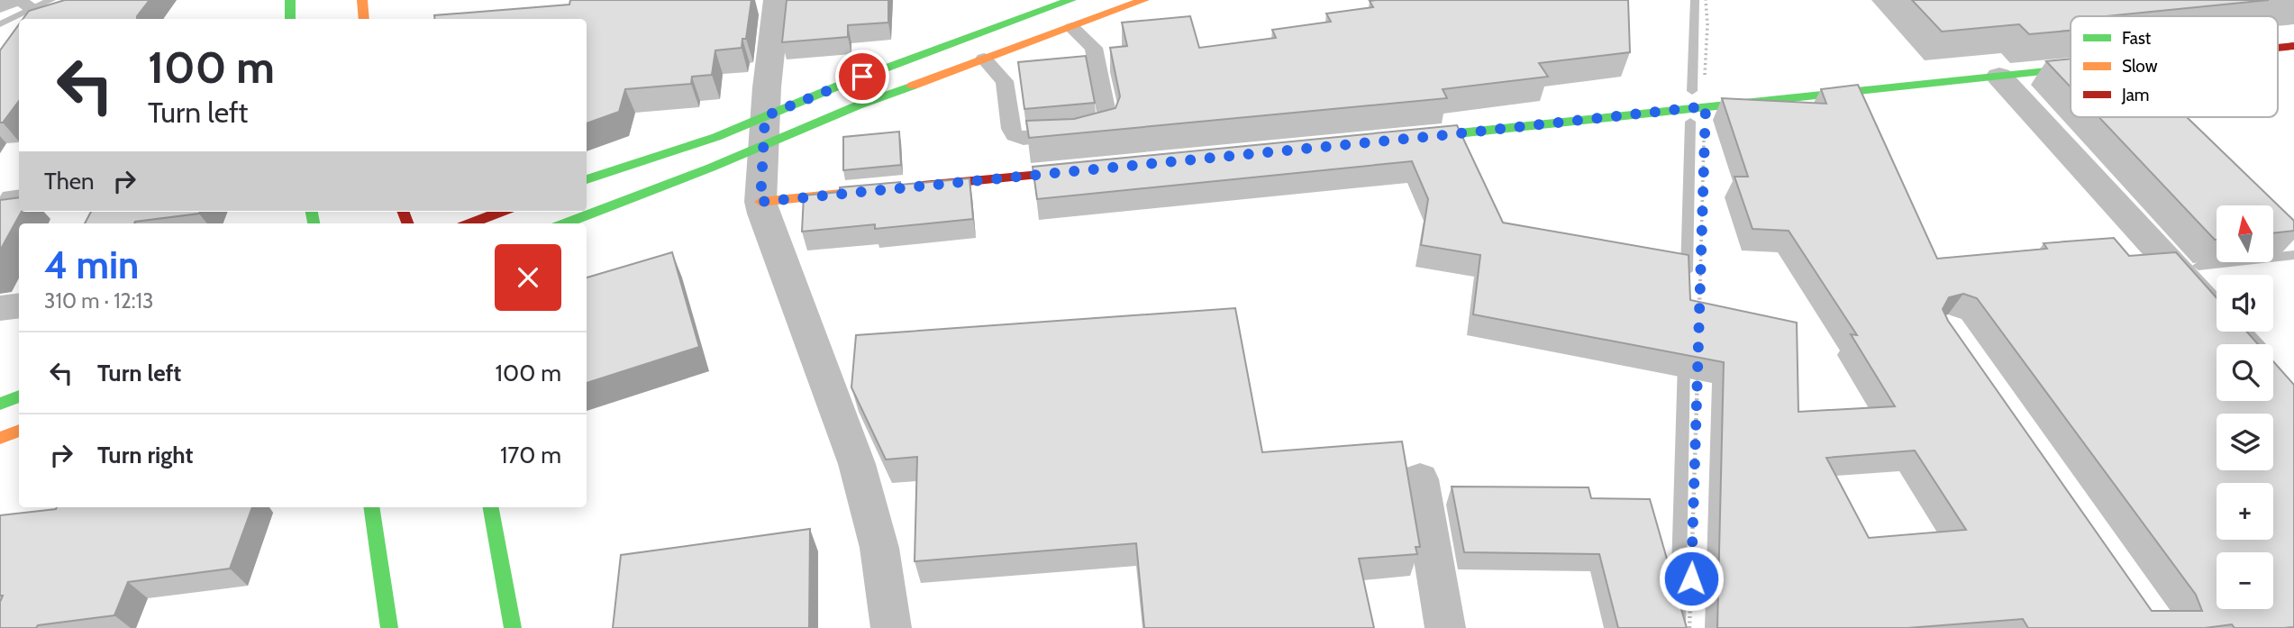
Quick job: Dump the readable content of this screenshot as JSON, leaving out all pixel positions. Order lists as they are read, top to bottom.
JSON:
{
  "legend": ["Fast", "Slow", "Jam"],
  "north": "top",
  "page": {
    "turn": ["100 m", "Turn left"],
    "then": "Then",
    "map_buttons": ["+", "−"],
    "heading": ["4 min", "310 m · 12:13"],
    "list": [
      {
        "name": "Turn left",
        "value": "100 m"
      },
      {
        "name": "Turn right",
        "value": "170 m"
      }
    ]
  }
}
